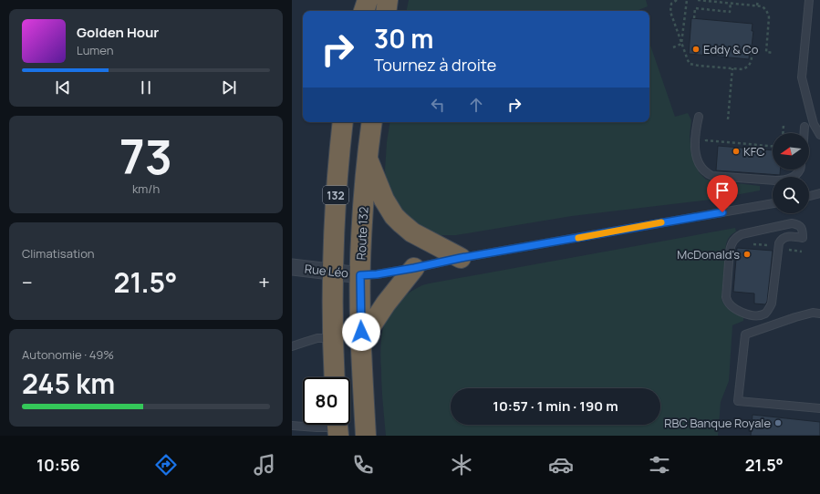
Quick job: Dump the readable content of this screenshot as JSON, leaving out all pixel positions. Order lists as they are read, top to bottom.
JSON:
{
  "streets": {
    "highway": ["132", "Route 132"],
    "street": ["Rue Léo"]
  },
  "crossings": [
    ["132", "Rue Léo"],
    ["Route 132", "Rue Léo"]
  ],
  "places": [
    "Eddy & Co",
    "KFC",
    "McDonald's",
    "RBC Banque Royale"
  ],
  "north": "left",
  "page": {
    "turn": ["30 m", "Tournez à droite"],
    "song": ["Golden Hour", "Lumen"],
    "tile": [
      ["73", "km/h"],
      "Climatisation",
      ["Autonomie · 49%", "245 km"]
    ],
    "heat": ["−", "21.5°", "+"],
    "limit": "80",
    "trip": "10:57 · 1 min · 190 m",
    "tabs": ["10:56", "21.5°"]
  }
}
